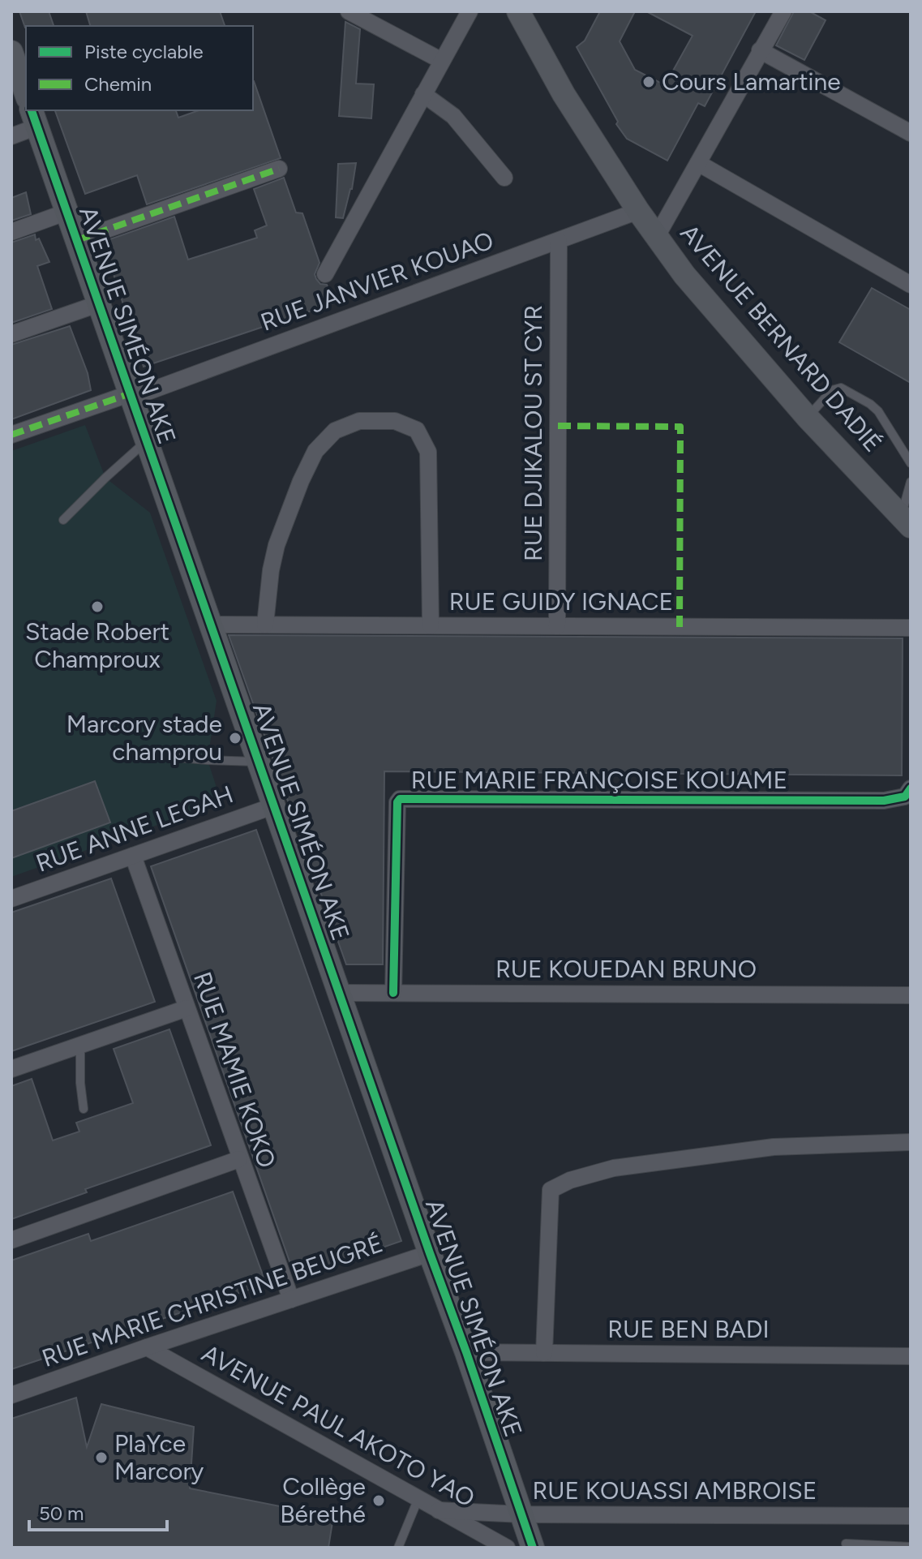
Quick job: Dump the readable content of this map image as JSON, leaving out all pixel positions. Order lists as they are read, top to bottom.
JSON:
{
  "streets": {
    "street": [
      "RUE JANVIER KOUAO",
      "AVENUE SIMÉON AKE",
      "AVENUE BERNARD DADIÉ",
      "RUE DJIKALOU ST CYR",
      "RUE GUIDY IGNACE",
      "RUE MARIE FRANÇOISE KOUAME",
      "RUE ANNE LEGAH",
      "RUE KOUEDAN BRUNO",
      "RUE MAMIE KOKO",
      "RUE MARIE CHRISTINE BEUGRÉ",
      "RUE BEN BADI",
      "AVENUE PAUL AKOTO YAO",
      "RUE KOUASSI AMBROISE"
    ]
  },
  "crossings": [
    ["RUE JANVIER KOUAO", "AVENUE SIMÉON AKE"],
    ["RUE JANVIER KOUAO", "AVENUE BERNARD DADIÉ"],
    ["RUE JANVIER KOUAO", "RUE DJIKALOU ST CYR"],
    ["AVENUE SIMÉON AKE", "RUE GUIDY IGNACE"],
    ["AVENUE SIMÉON AKE", "RUE ANNE LEGAH"],
    ["AVENUE SIMÉON AKE", "RUE KOUEDAN BRUNO"],
    ["AVENUE SIMÉON AKE", "RUE MARIE CHRISTINE BEUGRÉ"],
    ["AVENUE SIMÉON AKE", "RUE BEN BADI"],
    ["AVENUE SIMÉON AKE", "RUE KOUASSI AMBROISE"],
    ["RUE DJIKALOU ST CYR", "RUE GUIDY IGNACE"],
    ["RUE MARIE FRANÇOISE KOUAME", "RUE KOUEDAN BRUNO"],
    ["RUE ANNE LEGAH", "RUE MAMIE KOKO"],
    ["RUE MAMIE KOKO", "RUE MARIE CHRISTINE BEUGRÉ"],
    ["RUE MARIE CHRISTINE BEUGRÉ", "AVENUE PAUL AKOTO YAO"],
    ["AVENUE PAUL AKOTO YAO", "RUE KOUASSI AMBROISE"]
  ],
  "places": [
    "Cours Lamartine",
    "Stade Robert Champroux",
    "Marcory stade champrou",
    "PlaYce Marcory",
    "Collège Bérethé"
  ],
  "legend": ["Piste cyclable", "Chemin"],
  "scale_bar": "50 m"
}
